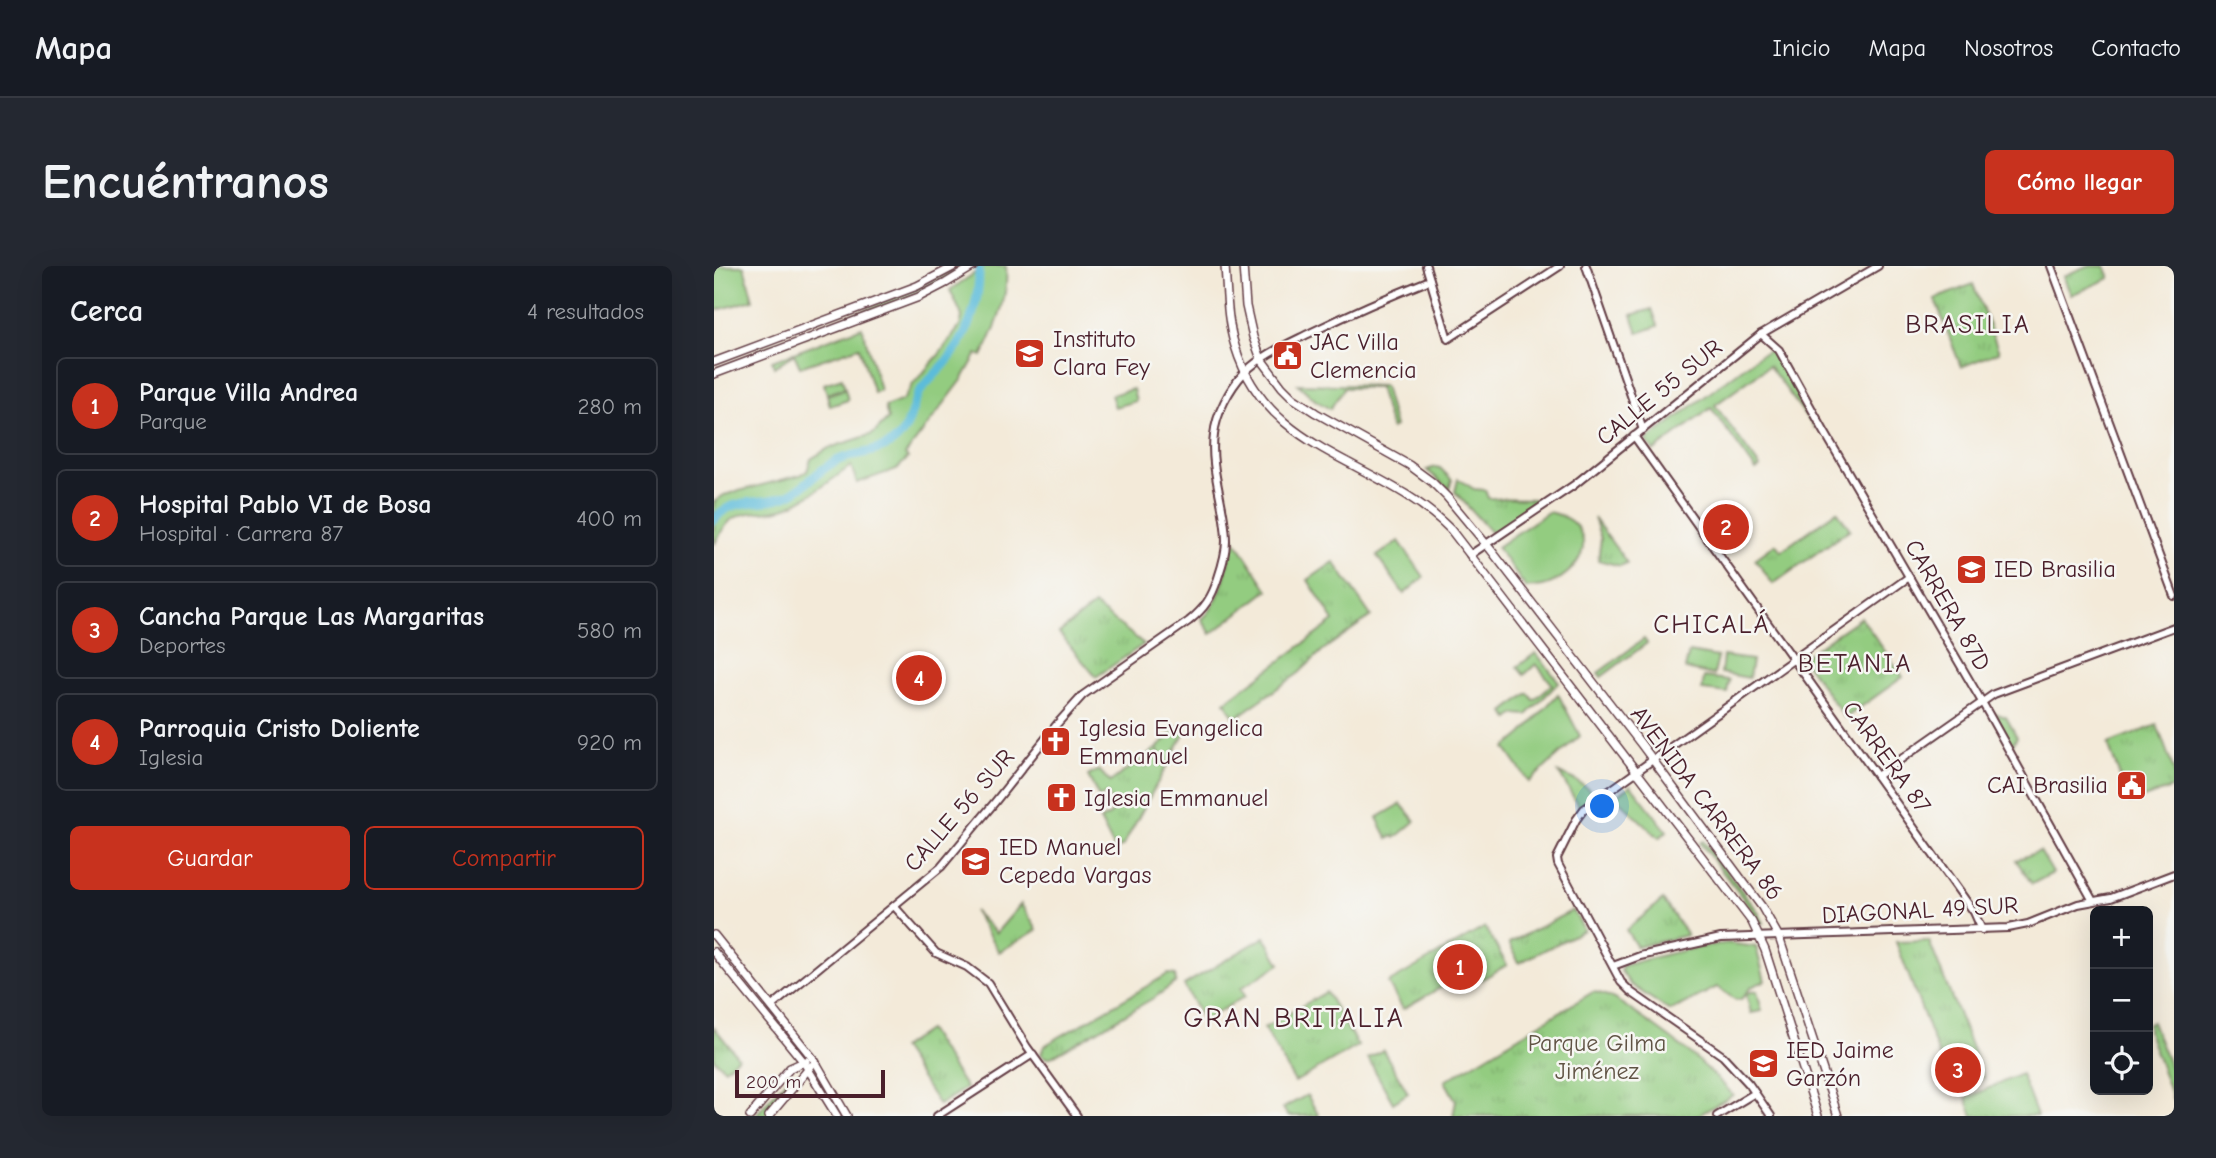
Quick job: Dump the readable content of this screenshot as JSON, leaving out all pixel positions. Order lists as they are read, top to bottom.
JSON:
{
  "streets": {
    "main road": ["AVENIDA CARRERA 86"],
    "street": [
      "CALLE 55 SUR",
      "CARRERA 87D",
      "CARRERA 87",
      "CALLE 56 SUR",
      "DIAGONAL 49 SUR"
    ]
  },
  "crossings": [
    ["CALLE 55 SUR", "CARRERA 87D"],
    ["CALLE 55 SUR", "CARRERA 87"],
    ["CALLE 55 SUR", "AVENIDA CARRERA 86"],
    ["CARRERA 87D", "DIAGONAL 49 SUR"],
    ["CARRERA 87", "DIAGONAL 49 SUR"],
    ["AVENIDA CARRERA 86", "CALLE 56 SUR"],
    ["AVENIDA CARRERA 86", "DIAGONAL 49 SUR"]
  ],
  "districts": [
    "BRASILIA",
    "CHICALÁ",
    "BETANIA",
    "GRAN BRITALIA"
  ],
  "parks": ["Parque Gilma Jiménez"],
  "places": {
    "school or university": [
      "Instituto Clara Fey",
      "IED Brasilia",
      "IED Manuel Cepeda Vargas",
      "IED Jaime Garzón"
    ],
    "public building": ["JAC Villa Clemencia", "CAI Brasilia"],
    "church": ["Iglesia Evangelica Emmanuel", "Iglesia Emmanuel"]
  },
  "scale_bar": "200 m",
  "page": {
    "header": "Mapa",
    "nav": [
      "Inicio",
      "Mapa",
      "Nosotros",
      "Contacto"
    ],
    "buttons": [
      "Cómo llegar",
      ["Guardar", "Compartir"]
    ],
    "title": "Encuéntranos",
    "heading": ["Cerca", "4 resultados"],
    "list": [
      {
        "mark": "1",
        "name": "Parque Villa Andrea",
        "note": "Parque",
        "value": "280 m"
      },
      {
        "mark": "2",
        "name": "Hospital Pablo VI de Bosa",
        "note": "Hospital · Carrera 87",
        "value": "400 m"
      },
      {
        "mark": "3",
        "name": "Cancha Parque Las Margaritas",
        "note": "Deportes",
        "value": "580 m"
      },
      {
        "mark": "4",
        "name": "Parroquia Cristo Doliente",
        "note": "Iglesia",
        "value": "920 m"
      }
    ],
    "pins": [
      "2",
      "4",
      "1",
      "3"
    ],
    "map_buttons": ["+", "−"],
    "scale": "200 m"
  }
}
